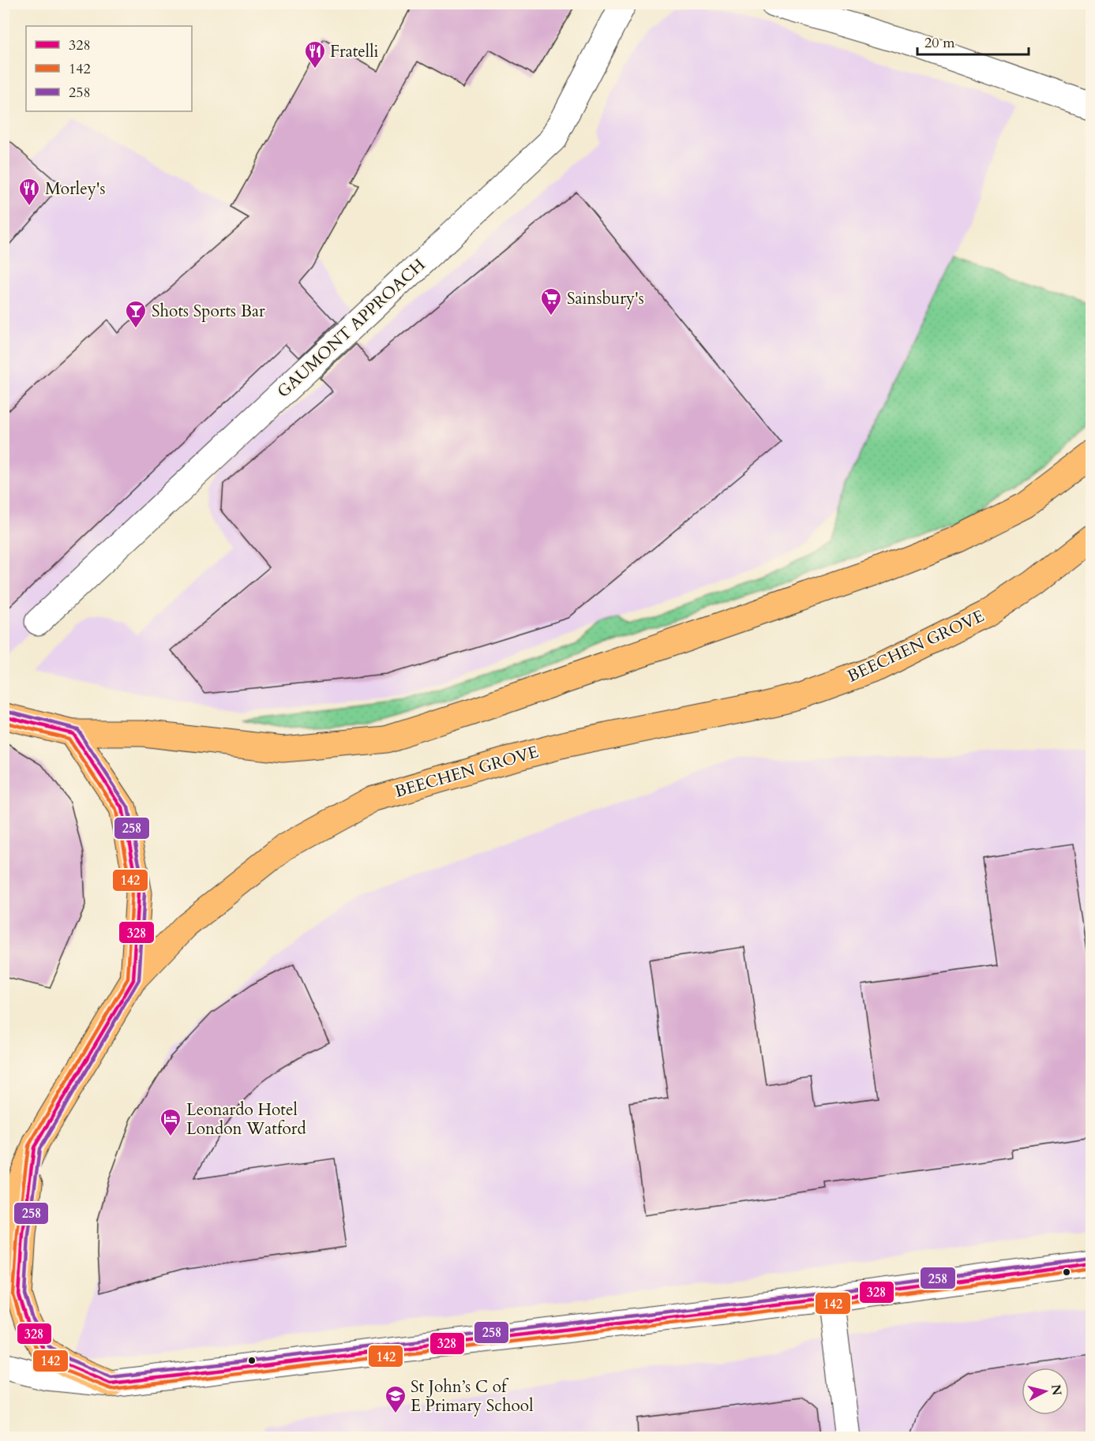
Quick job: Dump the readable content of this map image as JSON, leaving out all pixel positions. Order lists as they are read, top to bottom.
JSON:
{
  "streets": {
    "main road": ["BEECHEN GROVE"],
    "street": ["GAUMONT APPROACH"]
  },
  "places": {
    "restaurant": ["Fratelli", "Morley's"],
    "supermarket": ["Sainsbury's"],
    "bar": ["Shots Sports Bar"],
    "hotel": ["Leonardo Hotel London Watford"],
    "school or university": ["St John’s C of E Primary School"]
  },
  "lines": ["transit line 258", "transit line 328", "transit line 142"],
  "legend": ["328", "142", "258"],
  "scale_bar": "20 m",
  "north": "right"
}
